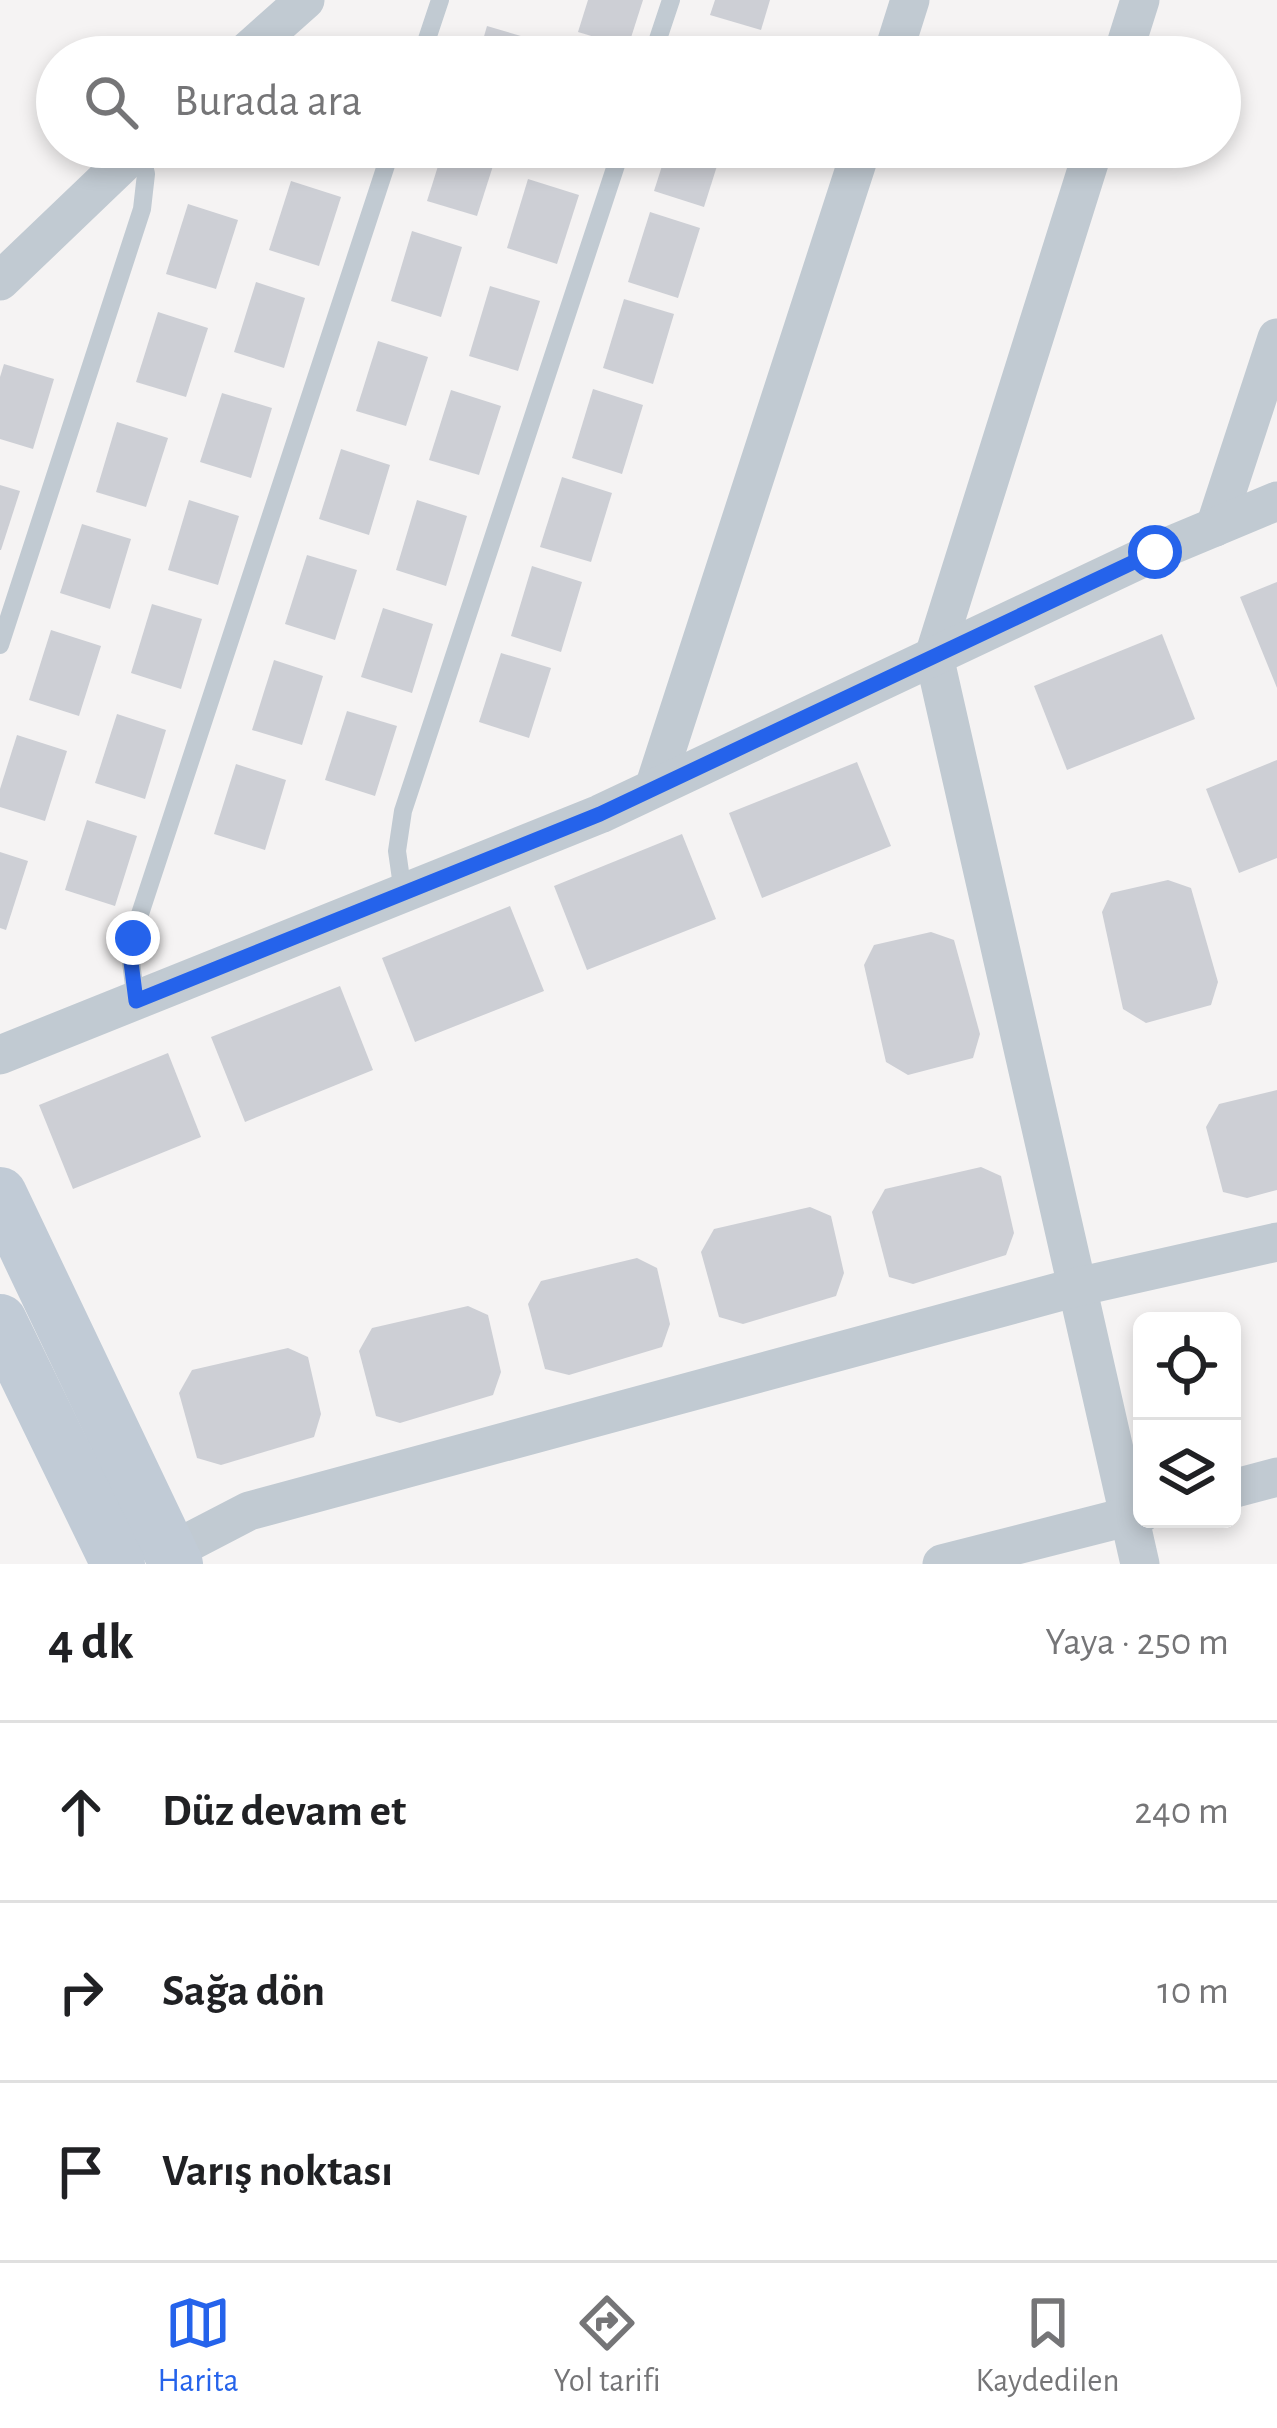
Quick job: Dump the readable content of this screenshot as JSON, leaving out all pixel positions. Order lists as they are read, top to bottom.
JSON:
{
  "page": {
    "search": "Burada ara",
    "heading": ["4 dk", "Yaya · 250 m"],
    "list": [
      ["Düz devam et", "240 m"],
      ["Sağa dön", "10 m"],
      "Varış noktası"
    ],
    "nav": ["Harita", "Yol tarifi", "Kaydedilen"]
  }
}
